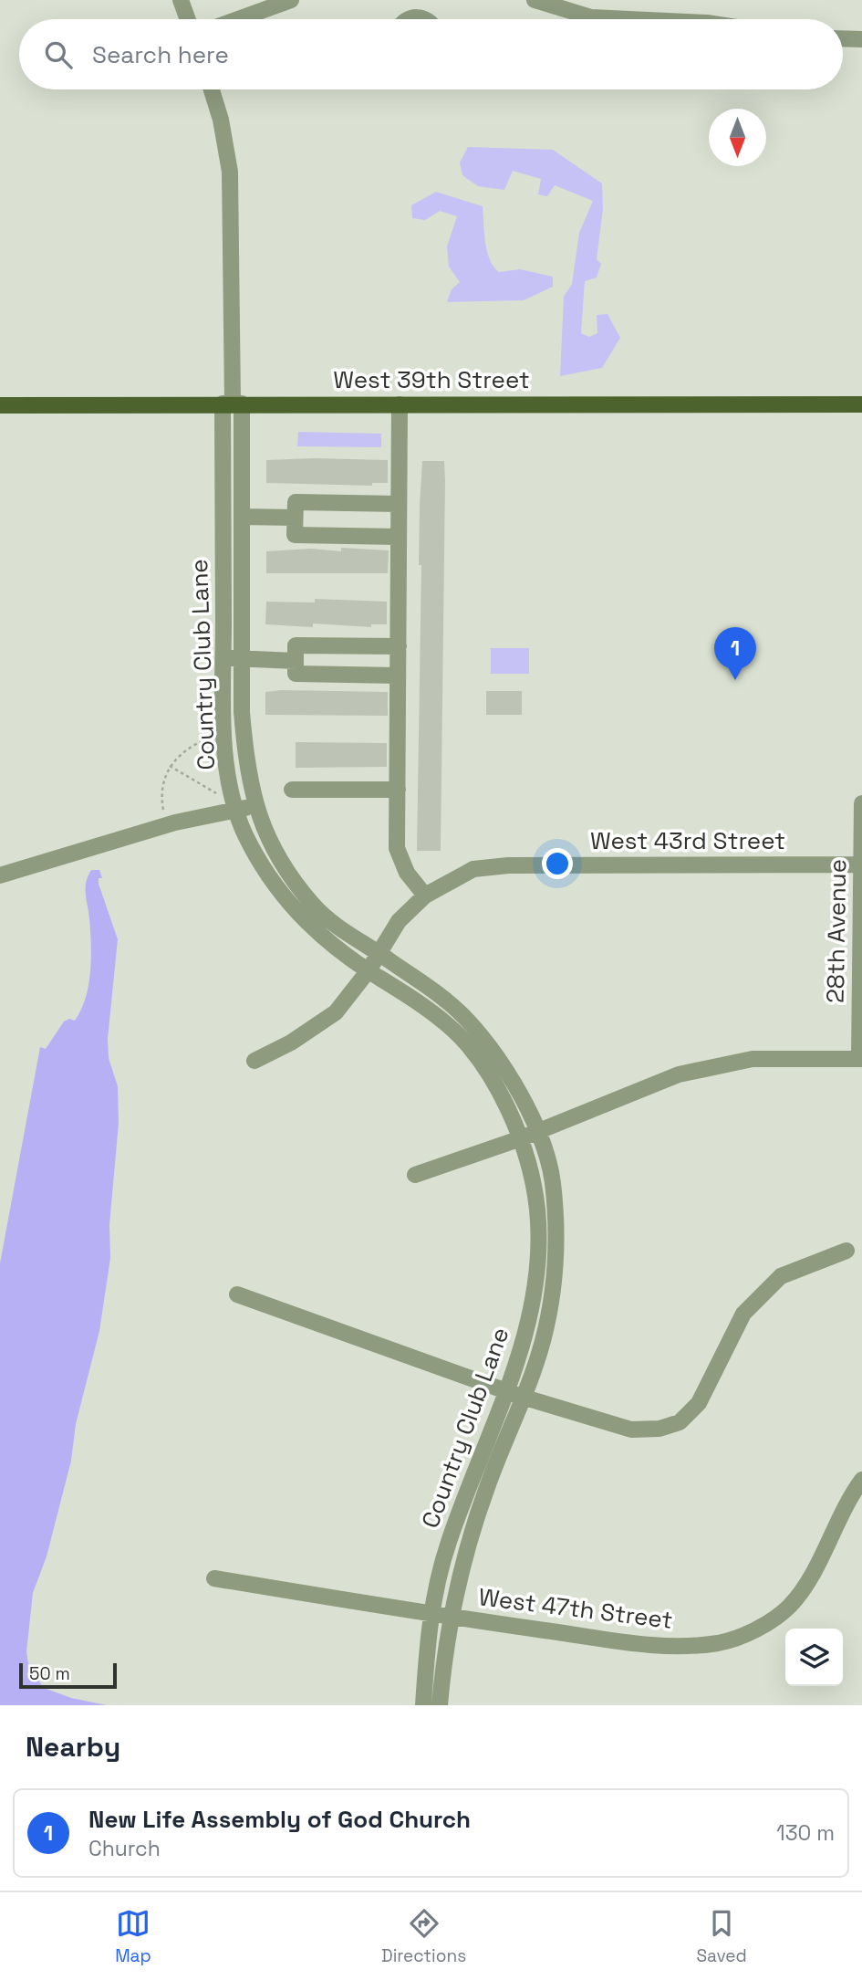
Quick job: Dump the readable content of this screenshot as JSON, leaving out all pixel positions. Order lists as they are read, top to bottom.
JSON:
{
  "streets": {
    "main road": ["West 39th Street"],
    "street": [
      "Country Club Lane",
      "West 43rd Street",
      "28th Avenue",
      "West 47th Street"
    ]
  },
  "crossings": [
    ["West 39th Street", "Country Club Lane"],
    ["Country Club Lane", "West 43rd Street"],
    ["Country Club Lane", "West 47th Street"],
    ["West 43rd Street", "28th Avenue"]
  ],
  "scale_bar": "50 m",
  "north": "bottom",
  "page": {
    "search": "Search here",
    "pins": "1",
    "scale": "50 m",
    "heading": "Nearby",
    "list": [
      {
        "mark": "1",
        "name": "New Life Assembly of God Church",
        "note": "Church",
        "value": "130 m"
      }
    ],
    "nav": ["Map", "Directions", "Saved"]
  }
}
